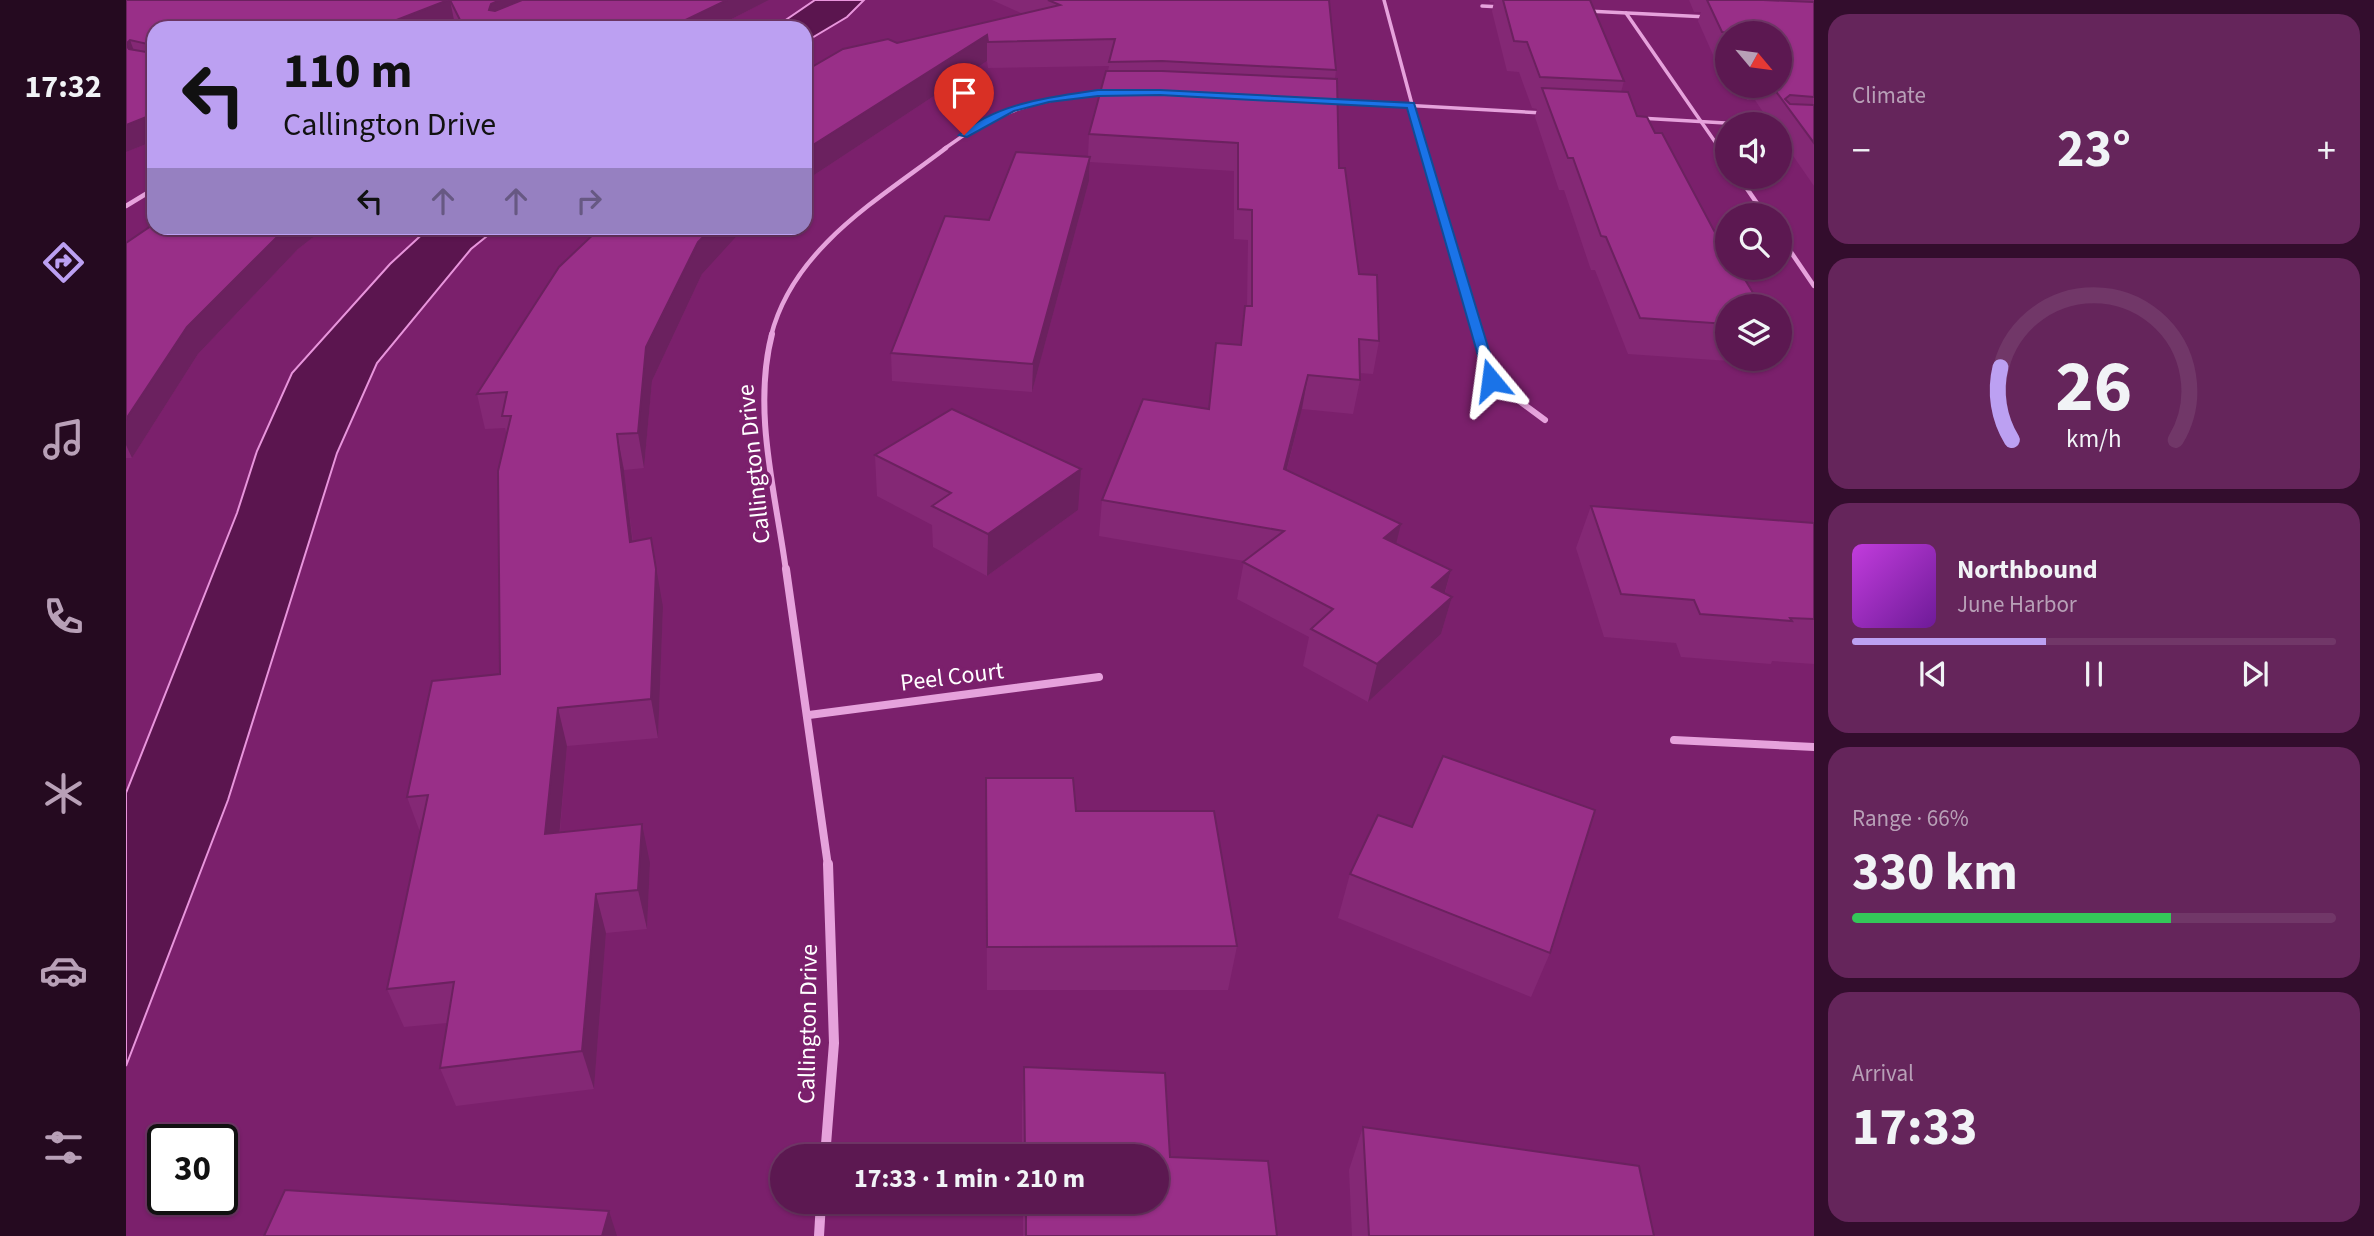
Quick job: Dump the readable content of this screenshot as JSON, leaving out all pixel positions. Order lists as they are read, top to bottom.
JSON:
{
  "streets": {
    "street": ["Callington Drive", "Peel Court"]
  },
  "crossings": [
    ["Callington Drive", "Peel Court"]
  ],
  "north": "bottom right",
  "page": {
    "tabs": "17:32",
    "tile": [
      "Climate",
      ["Range · 66%", "330 km"],
      ["Arrival", "17:33"]
    ],
    "turn": ["110 m", "Callington Drive"],
    "heat": ["−", "23°", "+"],
    "song": ["Northbound", "June Harbor"],
    "limit": "30",
    "trip": "17:33 · 1 min · 210 m",
    "gauge": ["26", "km/h"]
  }
}
